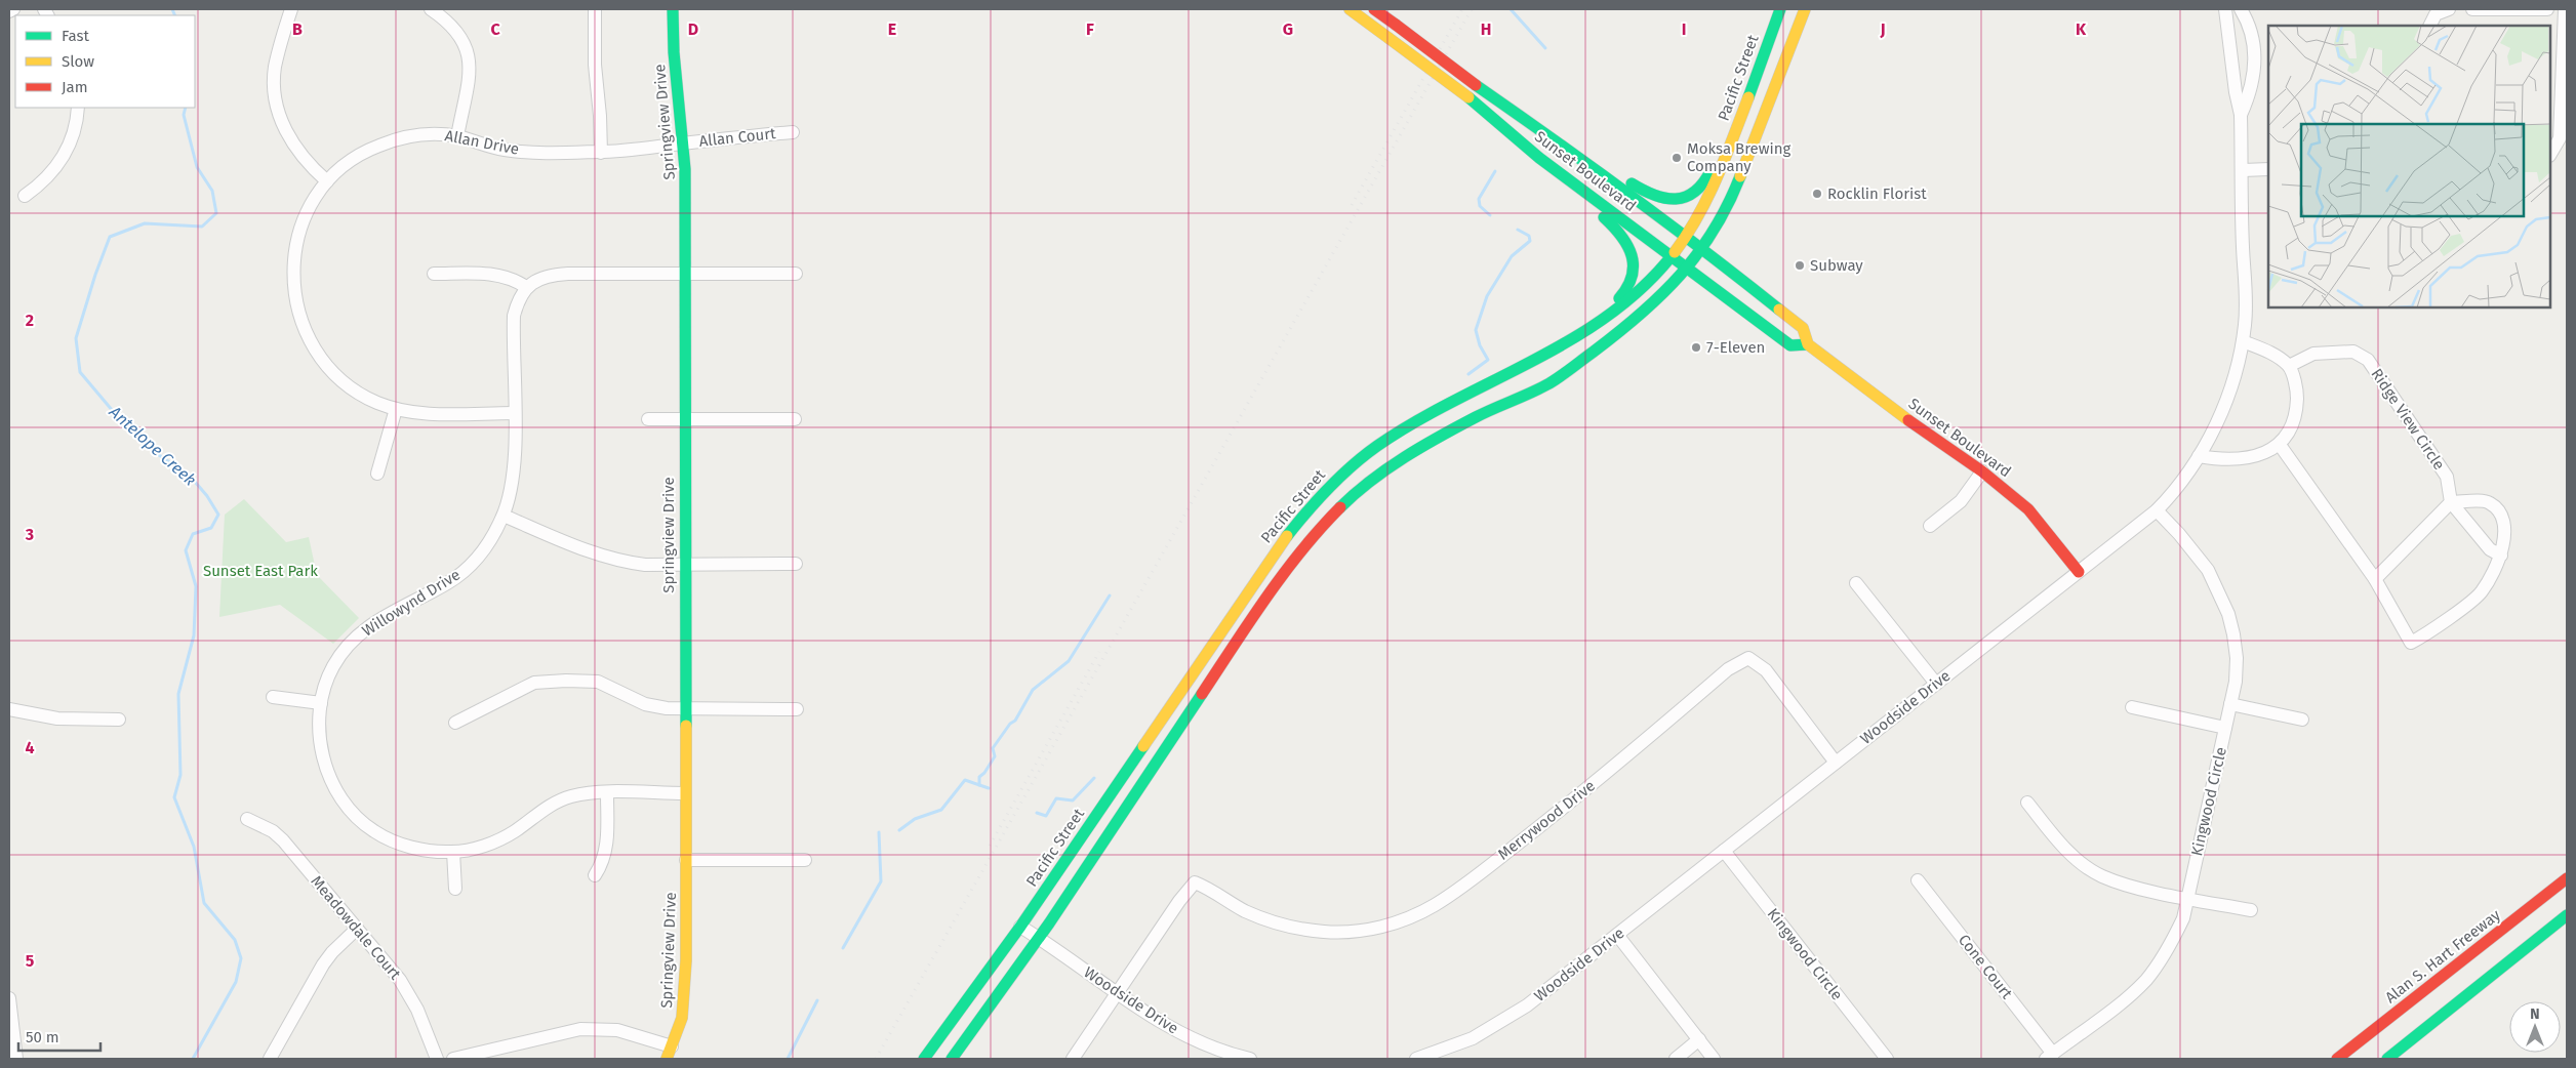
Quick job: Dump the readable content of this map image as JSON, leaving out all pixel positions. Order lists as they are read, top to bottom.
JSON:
{
  "streets": {
    "main road": [
      "Pacific Street",
      "Springview Drive",
      "Sunset Boulevard",
      "Alan S. Hart Freeway"
    ],
    "street": [
      "Allan Court",
      "Allan Drive",
      "Ridge View Circle",
      "Willowynd Drive",
      "Woodside Drive",
      "Kingwood Circle",
      "Merrywood Drive",
      "Meadowdale Court",
      "Cone Court"
    ]
  },
  "crossings": [
    ["Pacific Street", "Sunset Boulevard"],
    ["Pacific Street", "Woodside Drive"],
    ["Springview Drive", "Allan Court"],
    ["Springview Drive", "Allan Drive"],
    ["Springview Drive", "Willowynd Drive"],
    ["Allan Court", "Allan Drive"],
    ["Allan Drive", "Willowynd Drive"],
    ["Sunset Boulevard", "Woodside Drive"],
    ["Woodside Drive", "Kingwood Circle"],
    ["Woodside Drive", "Merrywood Drive"],
    ["Kingwood Circle", "Cone Court"]
  ],
  "water": ["Antelope Creek"],
  "parks": ["Sunset East Park"],
  "places": [
    "Moksa Brewing Company",
    "Rocklin Florist",
    "Subway",
    "7-Eleven"
  ],
  "legend": ["Fast", "Slow", "Jam"],
  "scale_bar": "50 m",
  "north": "top",
  "grid": {
    "columns": [
      "B",
      "C",
      "D",
      "E",
      "F",
      "G",
      "H",
      "I",
      "J",
      "K"
    ],
    "rows": [
      "2",
      "3",
      "4",
      "5"
    ]
  }
}
